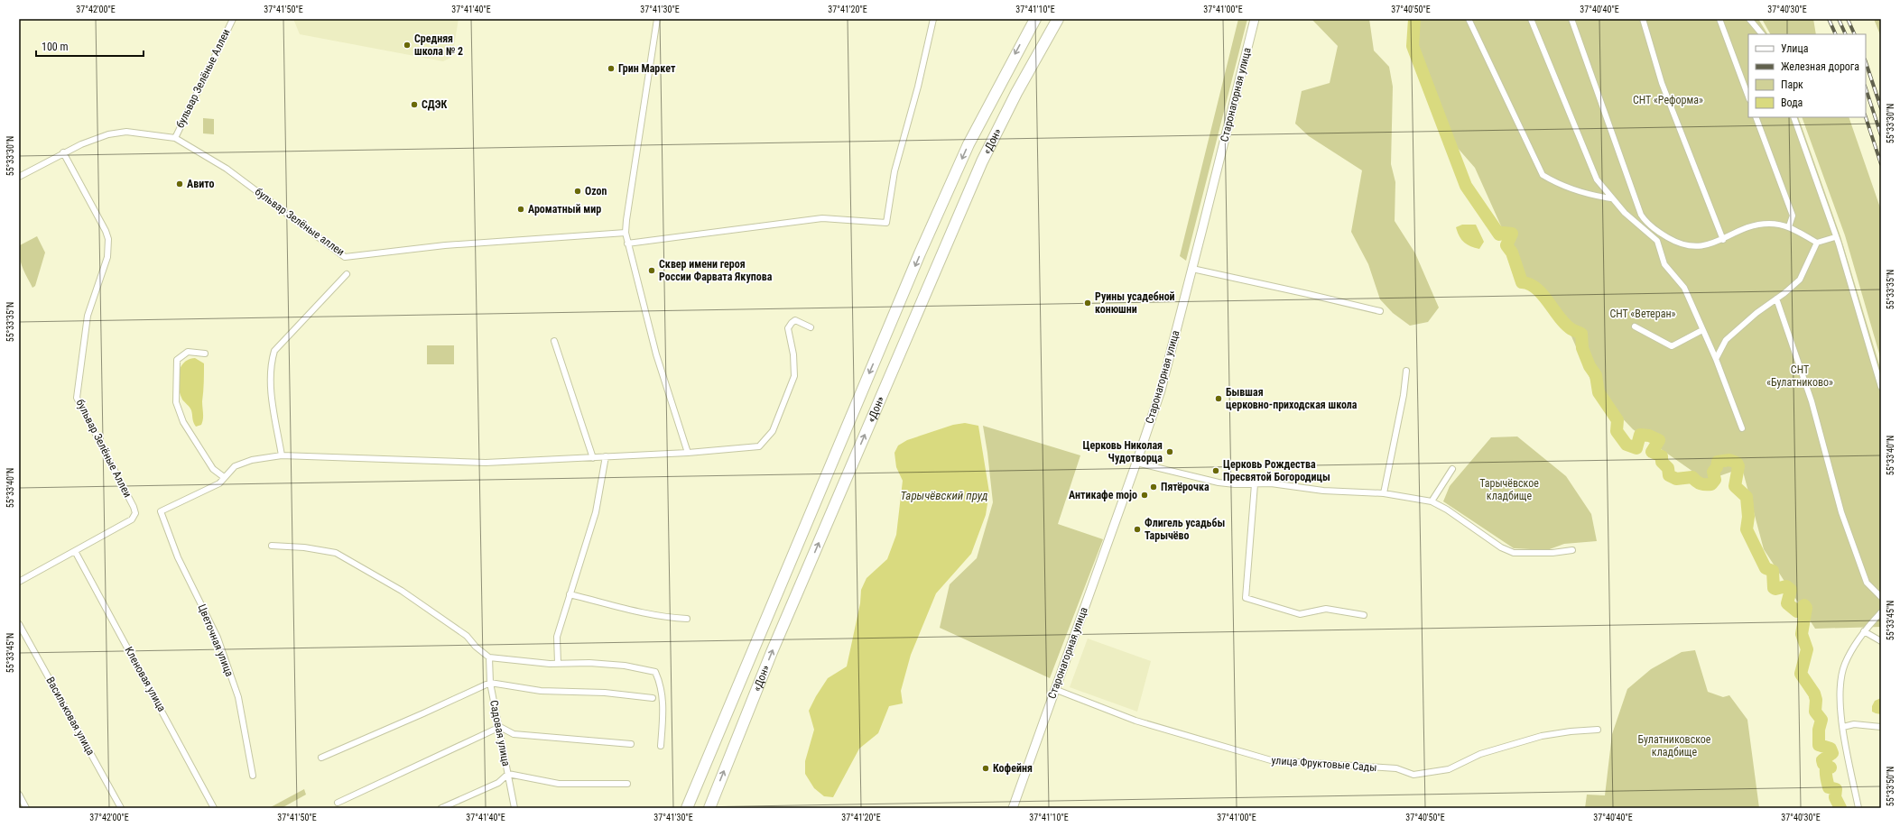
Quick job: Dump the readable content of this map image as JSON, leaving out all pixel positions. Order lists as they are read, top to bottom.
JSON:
{
  "streets": {
    "highway": ["«Дон»"],
    "main road": ["Старонагорная улица"],
    "street": [
      "бульвар Зелёные Аллеи",
      "бульвар Зелёные аллеи",
      "Цветочная улица",
      "Кленовая улица",
      "Васильковая улица",
      "Садовая улица",
      "улица Фруктовые Сады"
    ]
  },
  "crossings": [
    ["бульвар Зелёные Аллеи", "бульвар Зелёные аллеи"],
    ["бульвар Зелёные Аллеи", "Кленовая улица"],
    ["Старонагорная улица", "улица Фруктовые Сады"]
  ],
  "water": ["Тарычёвский пруд"],
  "parks": [
    "СНТ «Реформа»",
    "СНТ «Ветеран»",
    "СНТ «Булатниково»",
    "Тарычёвское кладбище",
    "Булатниковское кладбище"
  ],
  "places": [
    "Средняя школа № 2",
    "Грин Маркет",
    "СДЭК",
    "Авито",
    "Ozon",
    "Ароматный мир",
    "Сквер имени героя России Фарвата Якупова",
    "Руины усадебной конюшни",
    "Бывшая церковно-приходская школа",
    "Церковь Николая Чудотворца",
    "Церковь Рождества Пресвятой Богородицы",
    "Пятёрочка",
    "Антикафе mojo",
    "Флигель усадьбы Тарычёво",
    "Кофейня"
  ],
  "legend": [
    "Улица",
    "Железная дорога",
    "Парк",
    "Вода"
  ],
  "scale_bar": "100 m",
  "coordinates": [
    "37°42'00\"E",
    "37°41'50\"E",
    "37°41'40\"E",
    "37°41'30\"E",
    "37°41'20\"E",
    "37°41'10\"E",
    "37°41'00\"E",
    "37°40'50\"E",
    "37°40'40\"E",
    "37°40'30\"E",
    "55°33'30\"N",
    "55°33'35\"N",
    "55°33'40\"N",
    "55°33'45\"N",
    "55°33'50\"N"
  ]
}
